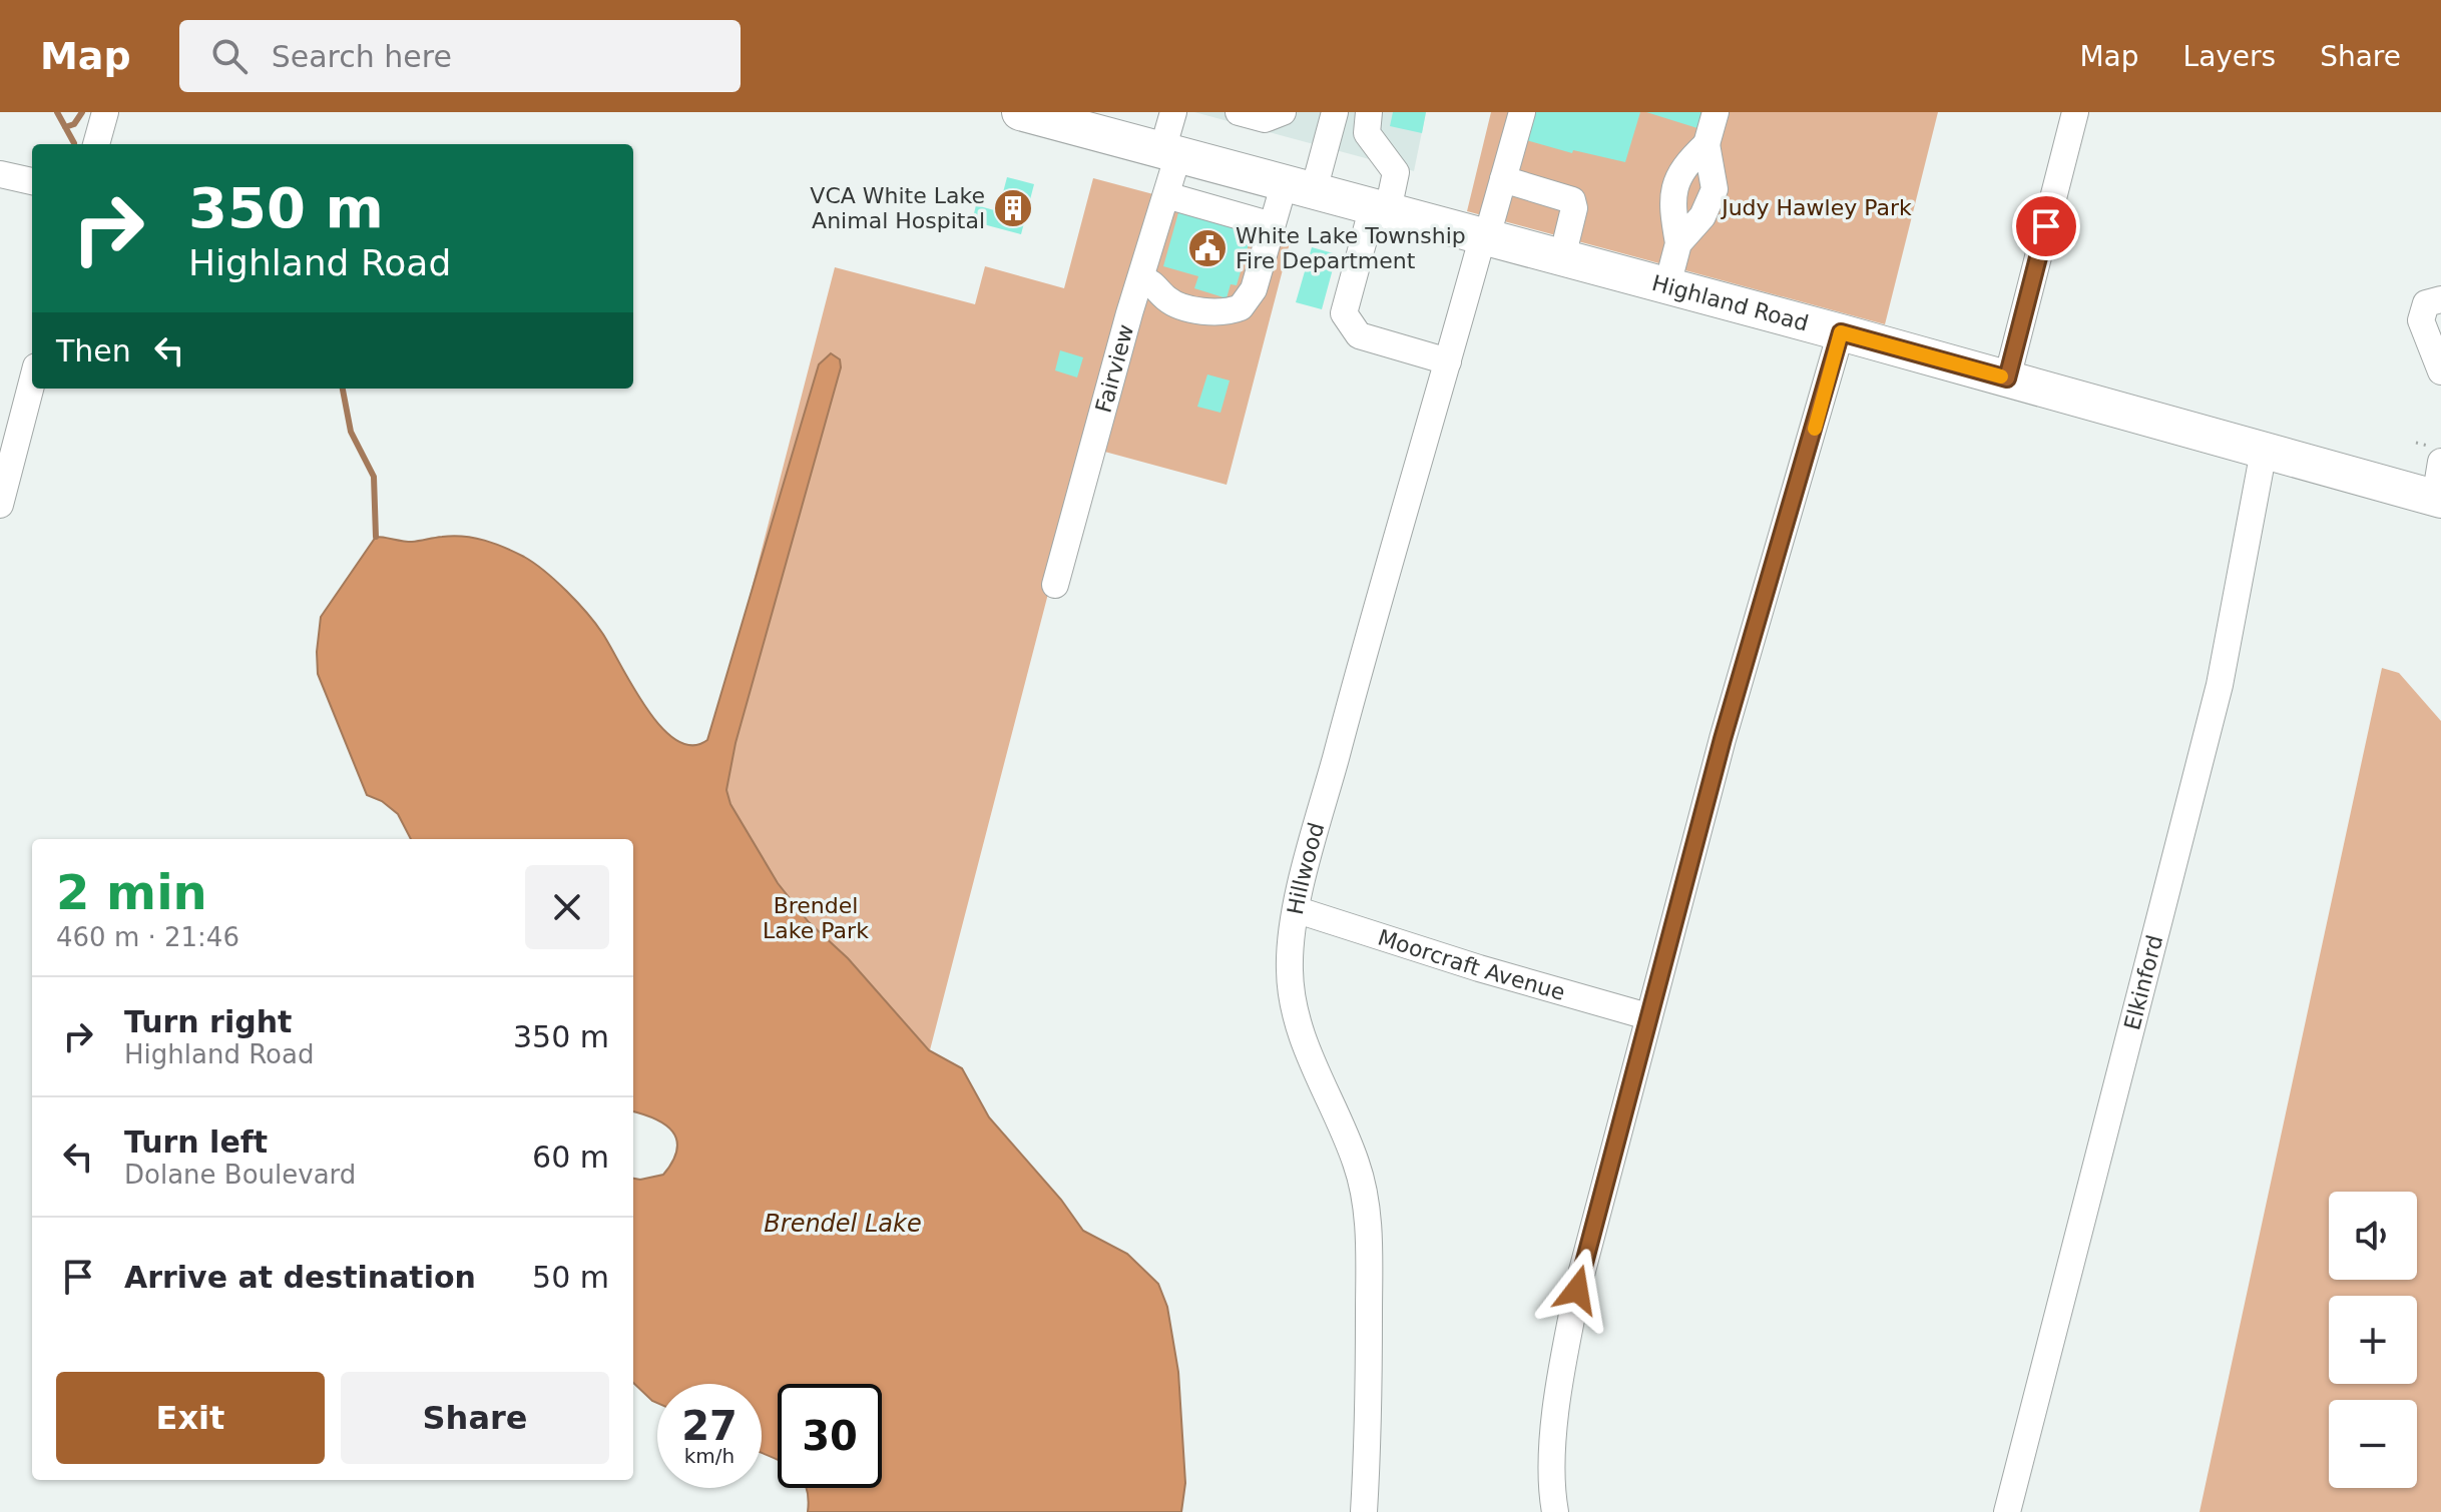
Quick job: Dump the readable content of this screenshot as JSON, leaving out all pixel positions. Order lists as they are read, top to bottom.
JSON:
{
  "streets": {
    "highway": ["Highland Road"],
    "street": [
      "Fairview",
      "Hillwood",
      "Moorcraft Avenue",
      "Elkinford"
    ]
  },
  "crossings": [
    ["Highland Road", "Fairview"],
    ["Highland Road", "Hillwood"],
    ["Highland Road", "Elkinford"],
    ["Hillwood", "Moorcraft Avenue"]
  ],
  "water": ["Brendel Lake"],
  "parks": ["Judy Hawley Park", "Brendel Lake Park"],
  "places": {
    "building": ["VCA White Lake Animal Hospital"],
    "public building": ["White Lake Township Fire Department"]
  },
  "page": {
    "header": "Map",
    "search": "Search here",
    "nav": ["Map", "Layers", "Share"],
    "turn": ["350 m", "Highland Road"],
    "then": "Then",
    "heading": ["2 min", "460 m · 21:46"],
    "list": [
      {
        "name": "Turn right",
        "note": "Highland Road",
        "value": "350 m"
      },
      {
        "name": "Turn left",
        "note": "Dolane Boulevard",
        "value": "60 m"
      },
      {
        "name": "Arrive at destination",
        "value": "50 m"
      }
    ],
    "map_buttons": ["+", "−"],
    "buttons": ["Exit", "Share"],
    "speed": "27 km/h",
    "limit": "30"
  }
}
